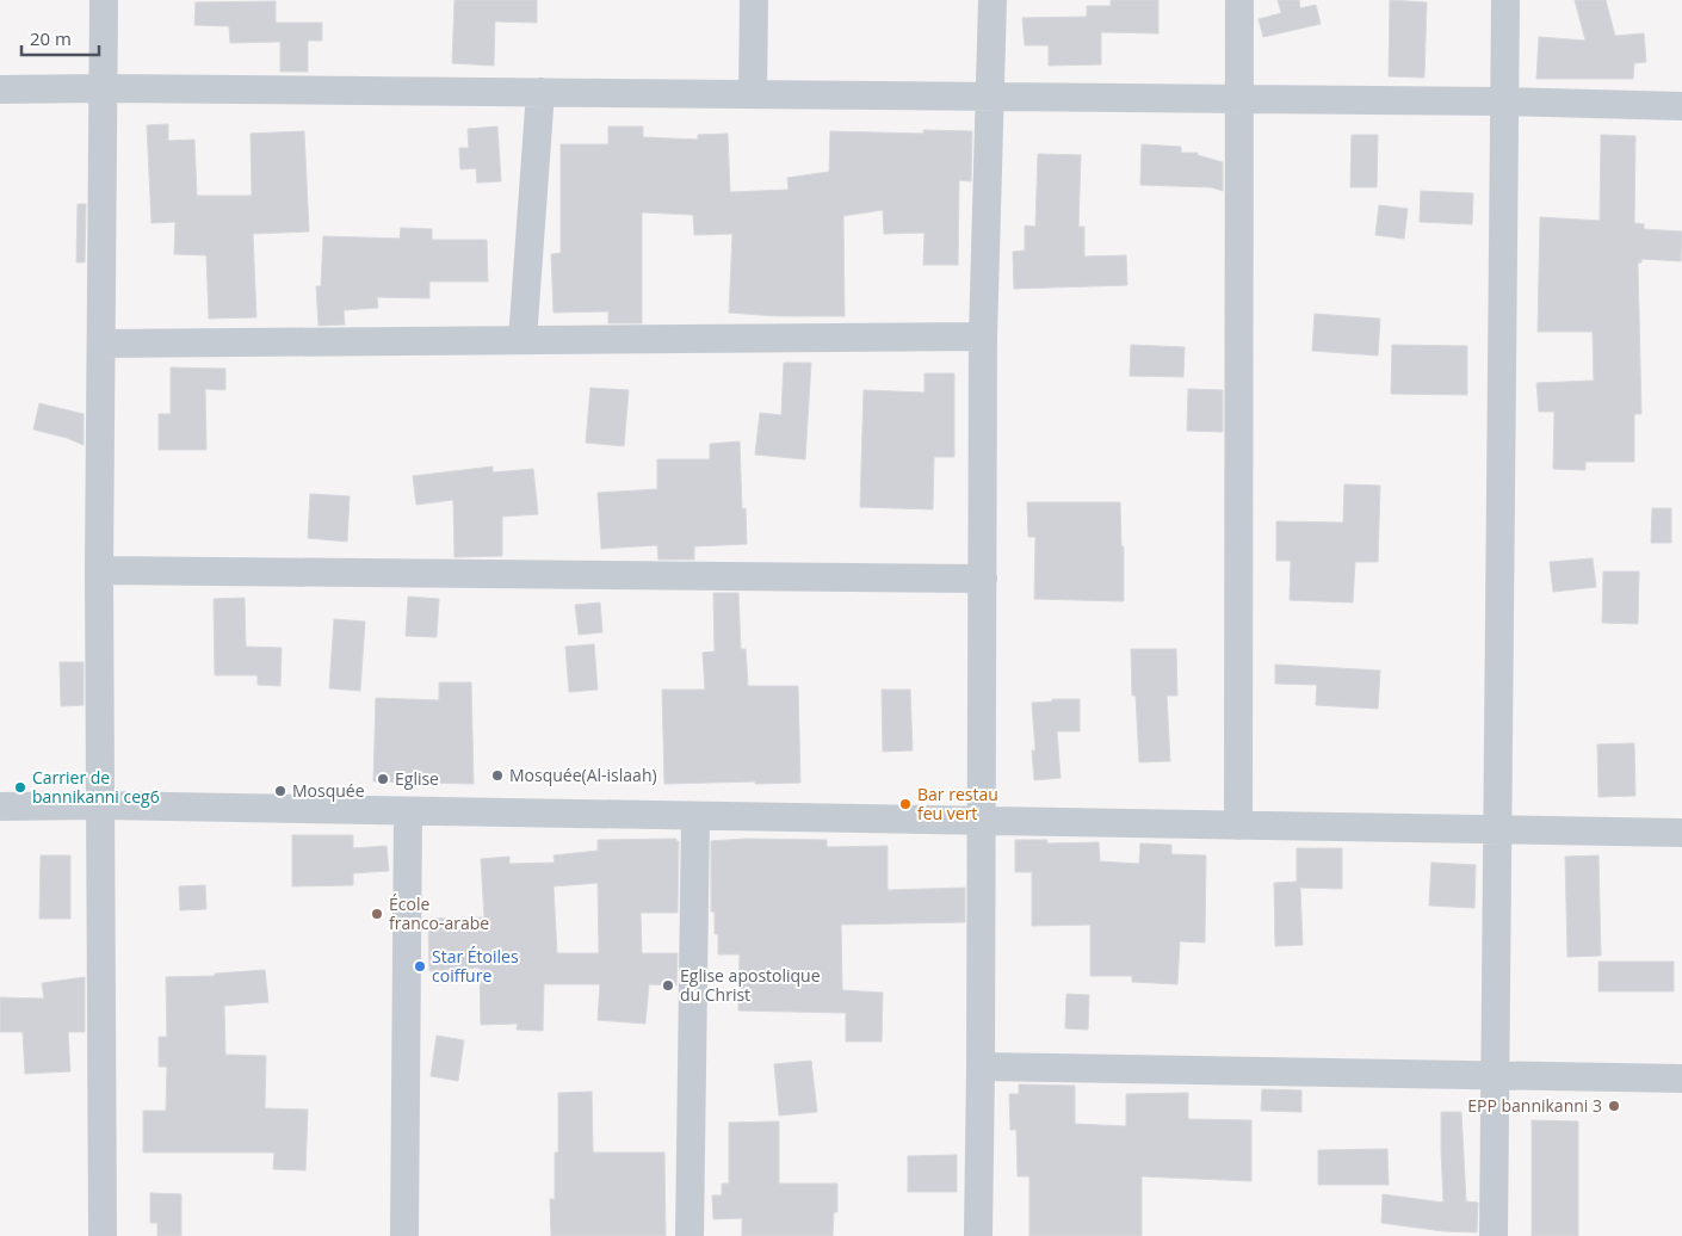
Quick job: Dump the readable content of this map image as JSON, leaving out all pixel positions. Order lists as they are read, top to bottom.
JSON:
{
  "places": [
    "Mosquée(Al-islaah)",
    "Eglise",
    "Carrier de bannikanni ceg6",
    "Mosquée",
    "Bar restau feu vert",
    "École franco-arabe",
    "Star Étoiles coiffure",
    "Eglise apostolique du Christ",
    "EPP bannikanni 3"
  ],
  "scale_bar": "20 m"
}
